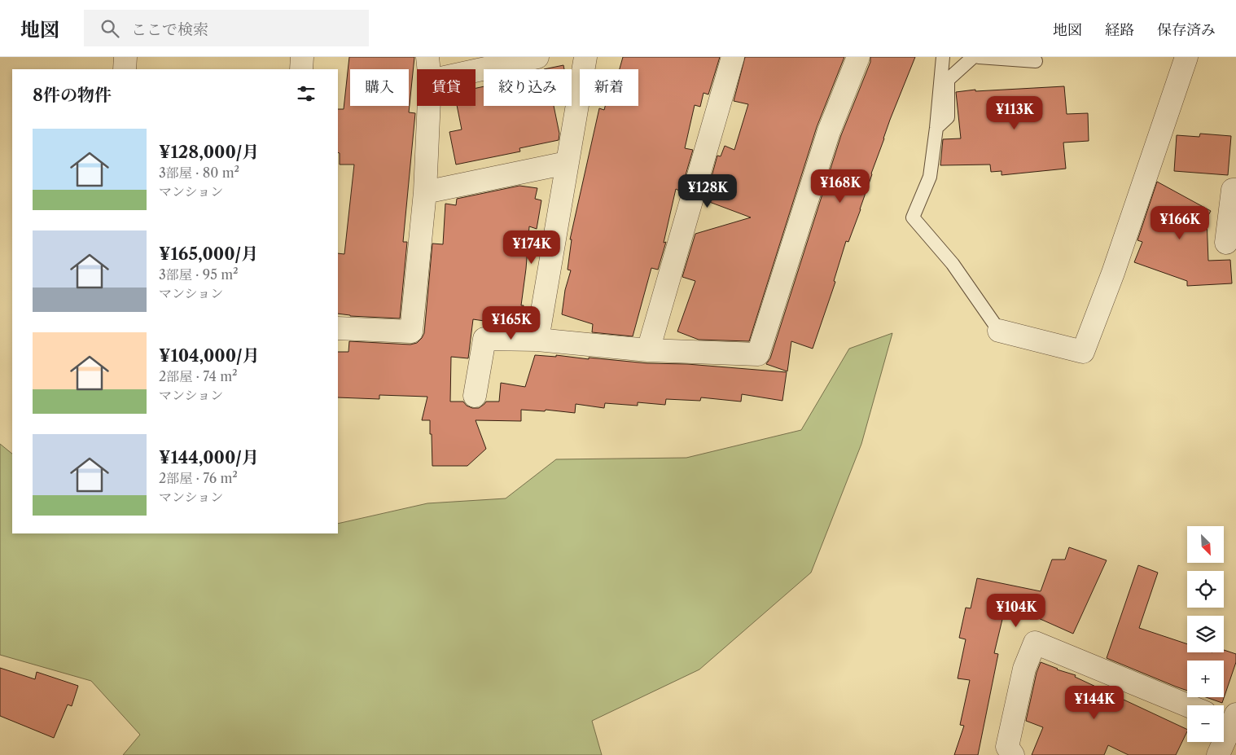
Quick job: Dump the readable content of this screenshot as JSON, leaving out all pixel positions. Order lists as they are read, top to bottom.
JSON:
{
  "north": "bottom right",
  "page": {
    "header": "地図",
    "search": "ここで検索",
    "nav": ["地図", "経路", "保存済み"],
    "chip": [
      "購入",
      "賃貸",
      "絞り込み",
      "新着"
    ],
    "heading": "8件の物件",
    "price": [
      "¥113K",
      "¥168K",
      "¥128K",
      "¥166K",
      "¥174K",
      "¥165K",
      "¥104K",
      "¥144K"
    ],
    "list": [
      {
        "name": "¥128,000/月",
        "note": "3部屋 · 80 m² · マンション"
      },
      {
        "name": "¥165,000/月",
        "note": "3部屋 · 95 m² · マンション"
      },
      {
        "name": "¥104,000/月",
        "note": "2部屋 · 74 m² · マンション"
      },
      {
        "name": "¥144,000/月",
        "note": "2部屋 · 76 m² · マンション"
      }
    ],
    "map_buttons": ["+", "−"]
  }
}
